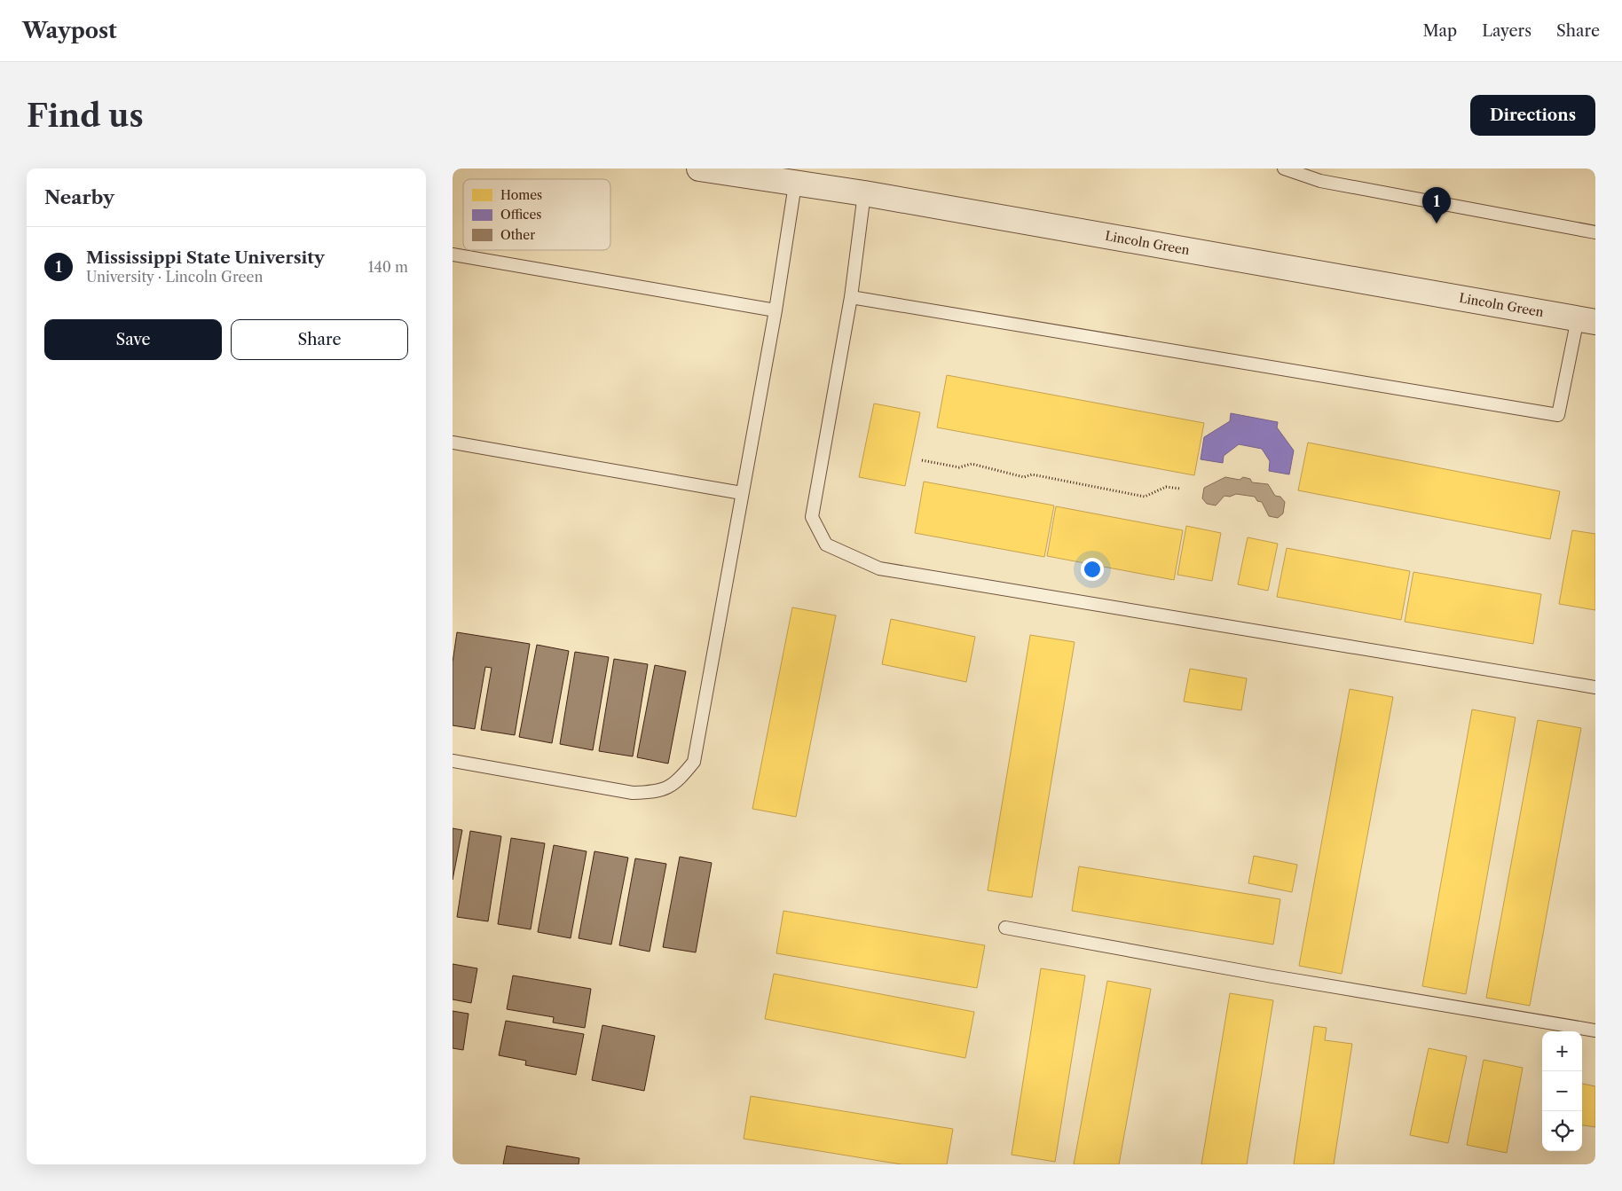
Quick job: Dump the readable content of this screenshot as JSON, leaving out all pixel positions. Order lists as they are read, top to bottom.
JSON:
{
  "streets": {
    "street": ["Lincoln Green"]
  },
  "legend": ["Homes", "Offices", "Other"],
  "page": {
    "header": "Waypost",
    "nav": ["Map", "Layers", "Share"],
    "buttons": [
      "Directions",
      ["Save", "Share"]
    ],
    "title": "Find us",
    "heading": "Nearby",
    "pins": "1",
    "list": [
      {
        "mark": "1",
        "name": "Mississippi State University",
        "note": "University · Lincoln Green",
        "value": "140 m"
      }
    ],
    "map_buttons": ["+", "−"]
  }
}
